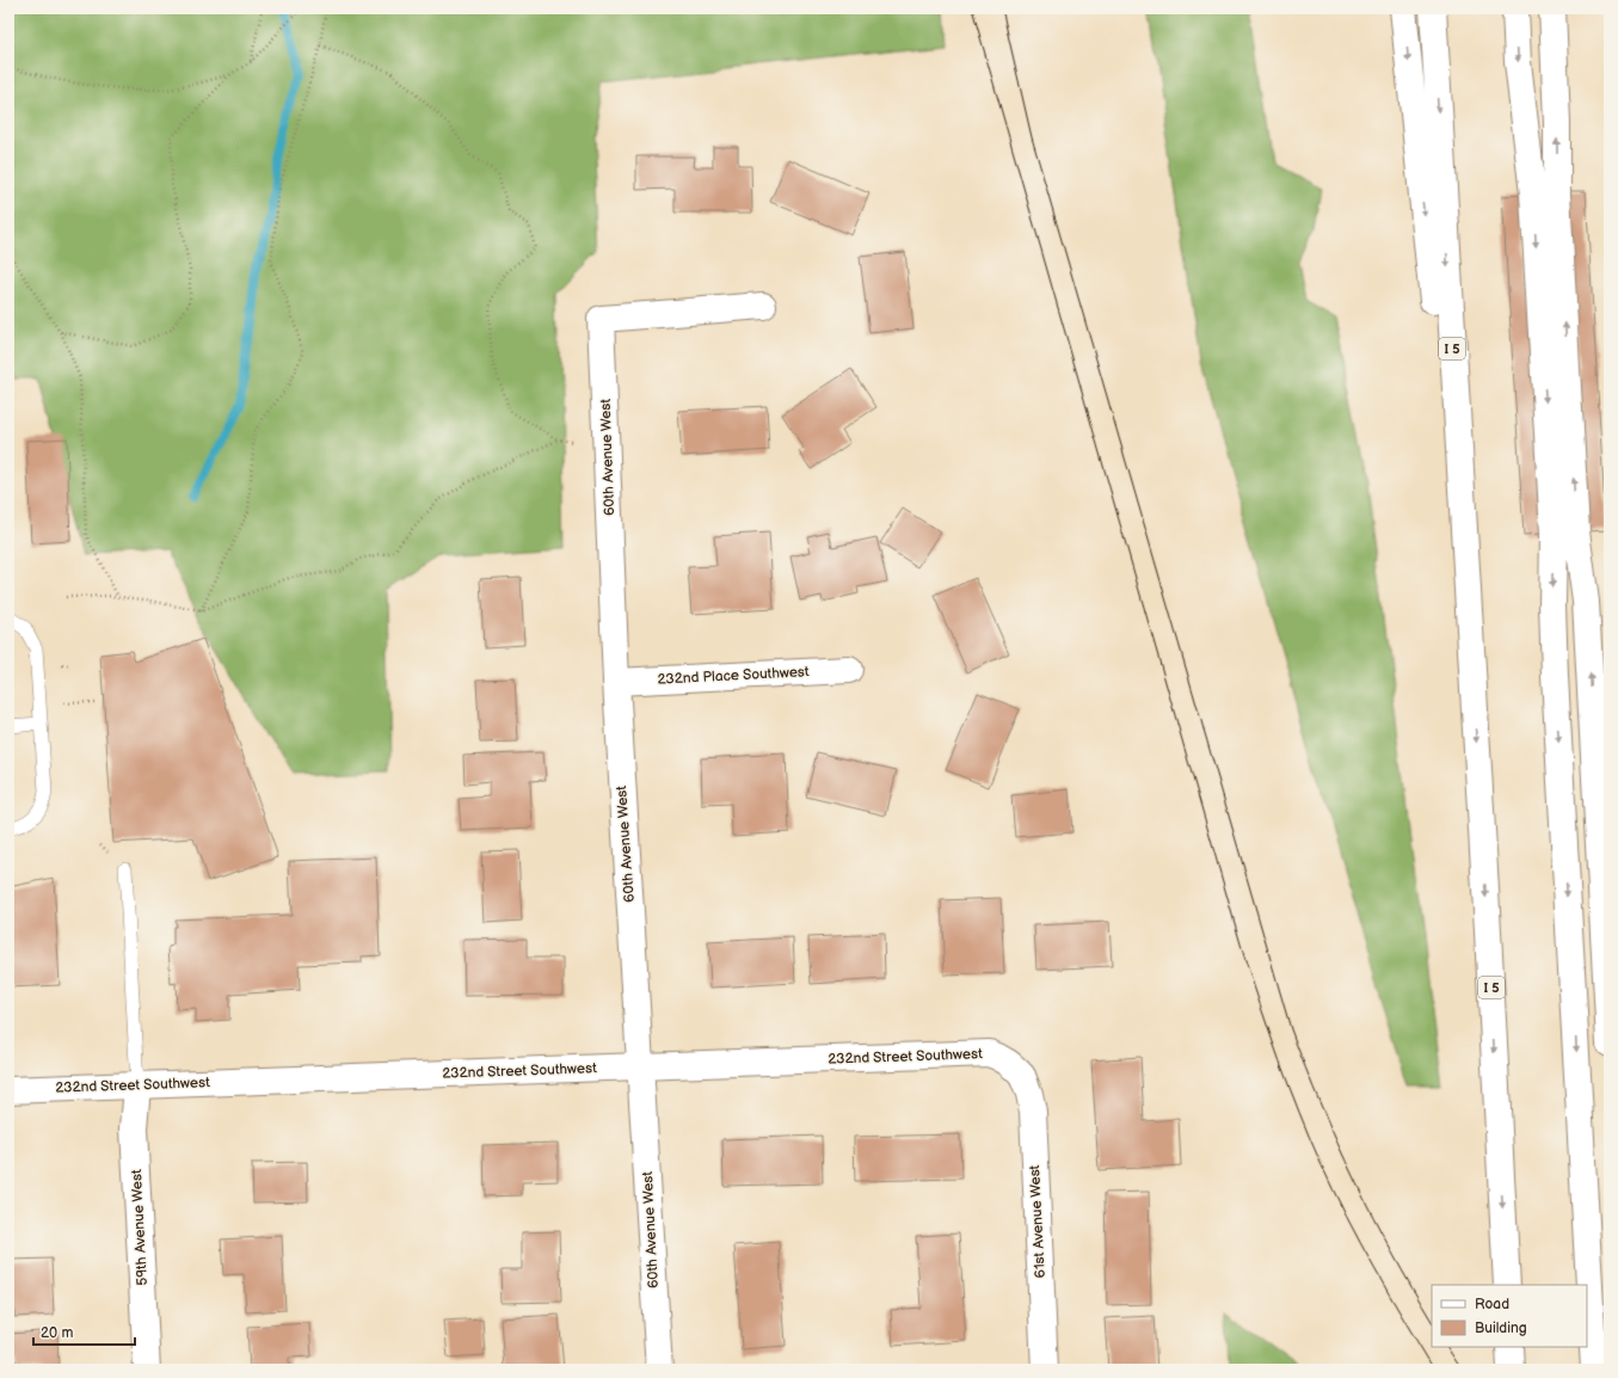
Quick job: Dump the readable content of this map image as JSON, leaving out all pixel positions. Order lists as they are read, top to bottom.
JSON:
{
  "streets": {
    "main road": [
      "I 5",
      "60th Avenue West",
      "232nd Place Southwest",
      "232nd Street Southwest",
      "61st Avenue West",
      "59th Avenue West"
    ]
  },
  "crossings": [
    ["60th Avenue West", "232nd Place Southwest"],
    ["60th Avenue West", "232nd Street Southwest"],
    ["232nd Street Southwest", "61st Avenue West"],
    ["232nd Street Southwest", "59th Avenue West"]
  ],
  "legend": ["Road", "Building"],
  "scale_bar": "20 m"
}
